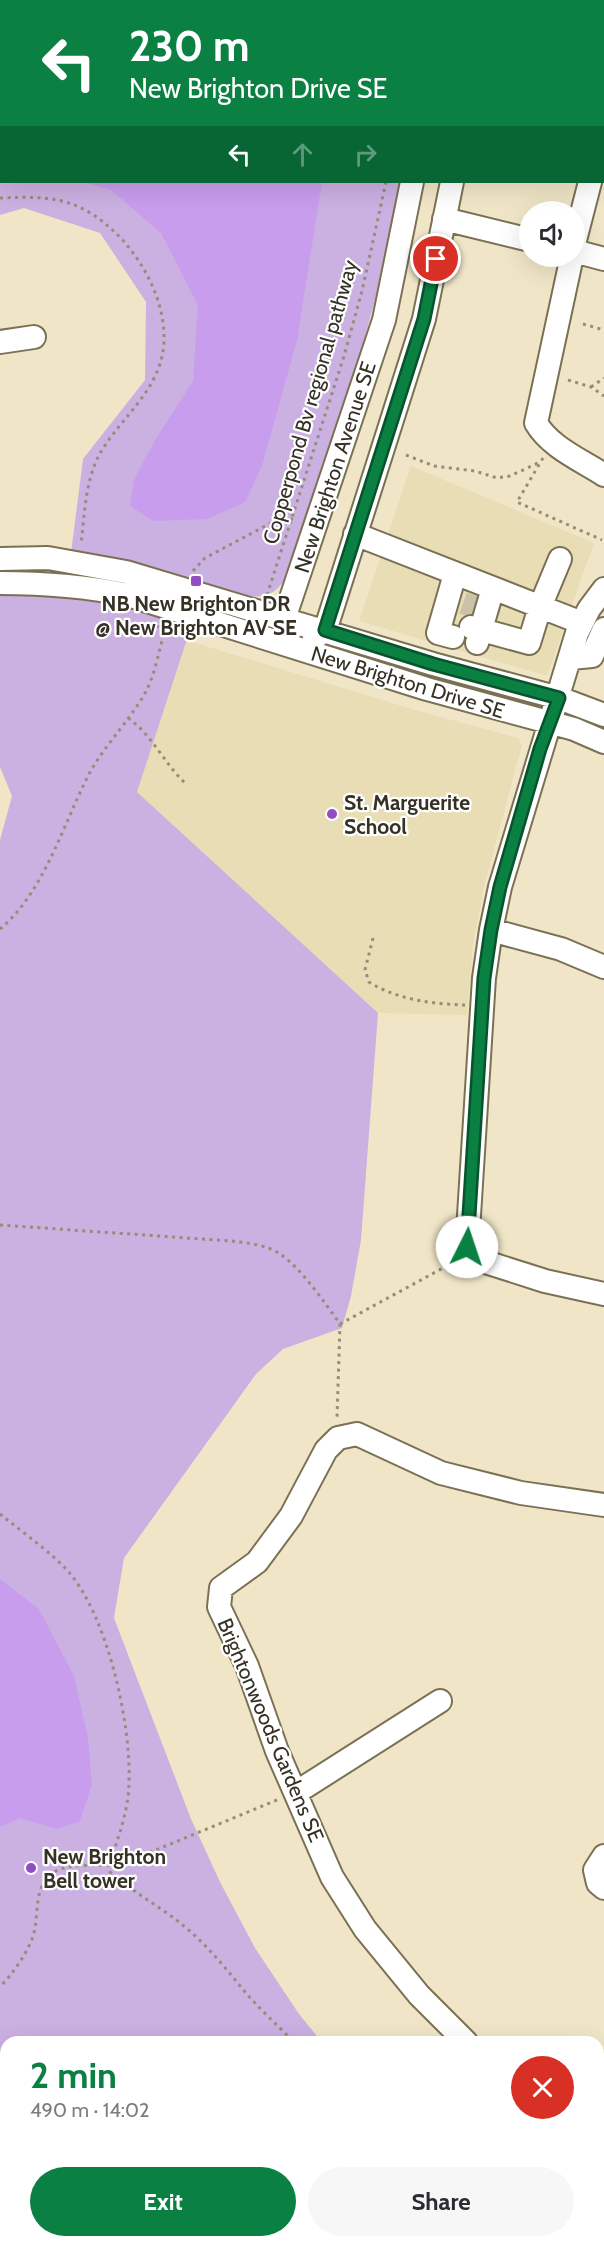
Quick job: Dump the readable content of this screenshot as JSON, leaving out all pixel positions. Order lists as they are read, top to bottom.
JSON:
{
  "streets": {
    "street": ["New Brighton Avenue SE", "New Brighton Drive SE", "Brightonwoods Gardens SE"],
    "path": ["Copperpond Bv regional pathway"]
  },
  "crossings": [
    ["New Brighton Avenue SE", "New Brighton Drive SE"]
  ],
  "places": {
    "transit": ["NB New Brighton DR @ New Brighton AV SE"],
    "other": ["St. Marguerite School", "New Brighton Bell tower"]
  },
  "page": {
    "turn": ["230 m", "New Brighton Drive SE"],
    "heading": ["2 min", "490 m · 14:02"],
    "buttons": ["Exit", "Share"]
  }
}
